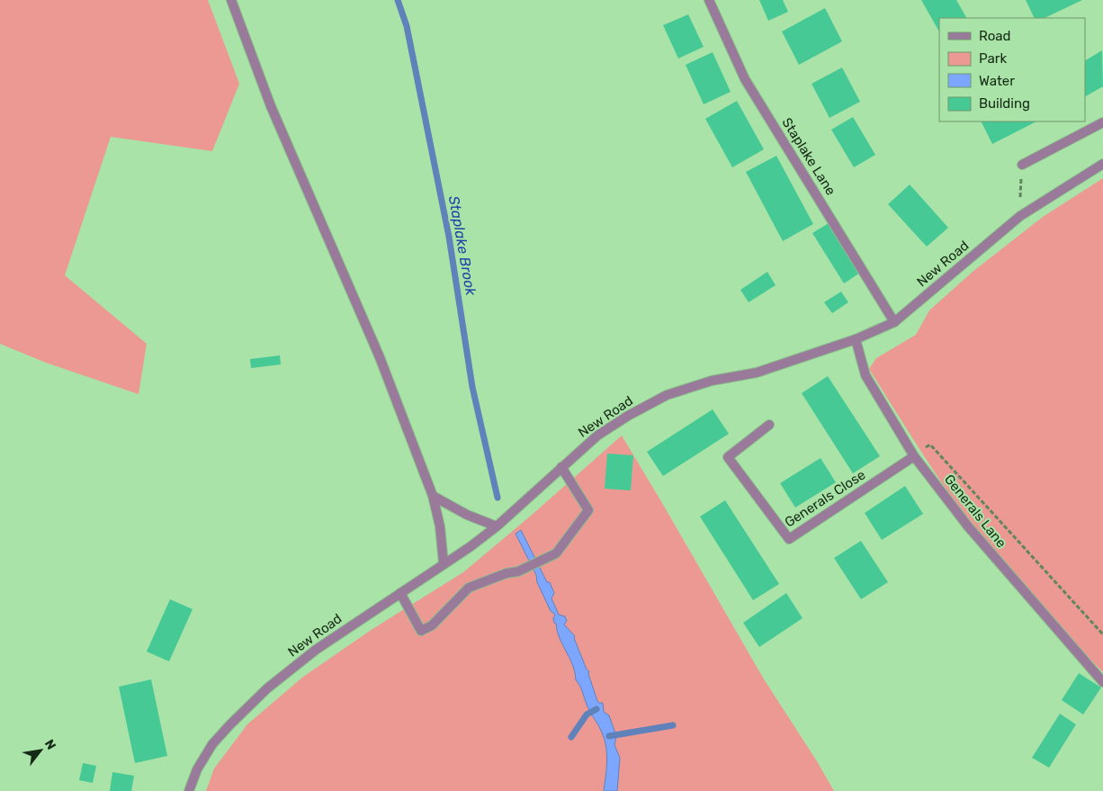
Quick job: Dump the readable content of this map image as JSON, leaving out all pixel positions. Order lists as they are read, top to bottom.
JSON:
{
  "streets": {
    "street": [
      "Staplake Lane",
      "New Road",
      "Generals Close",
      "Generals Lane"
    ]
  },
  "crossings": [
    ["Staplake Lane", "New Road"],
    ["New Road", "Generals Lane"],
    ["Generals Close", "Generals Lane"]
  ],
  "water": ["Staplake Brook"],
  "legend": [
    "Road",
    "Park",
    "Water",
    "Building"
  ],
  "north": "top right"
}
